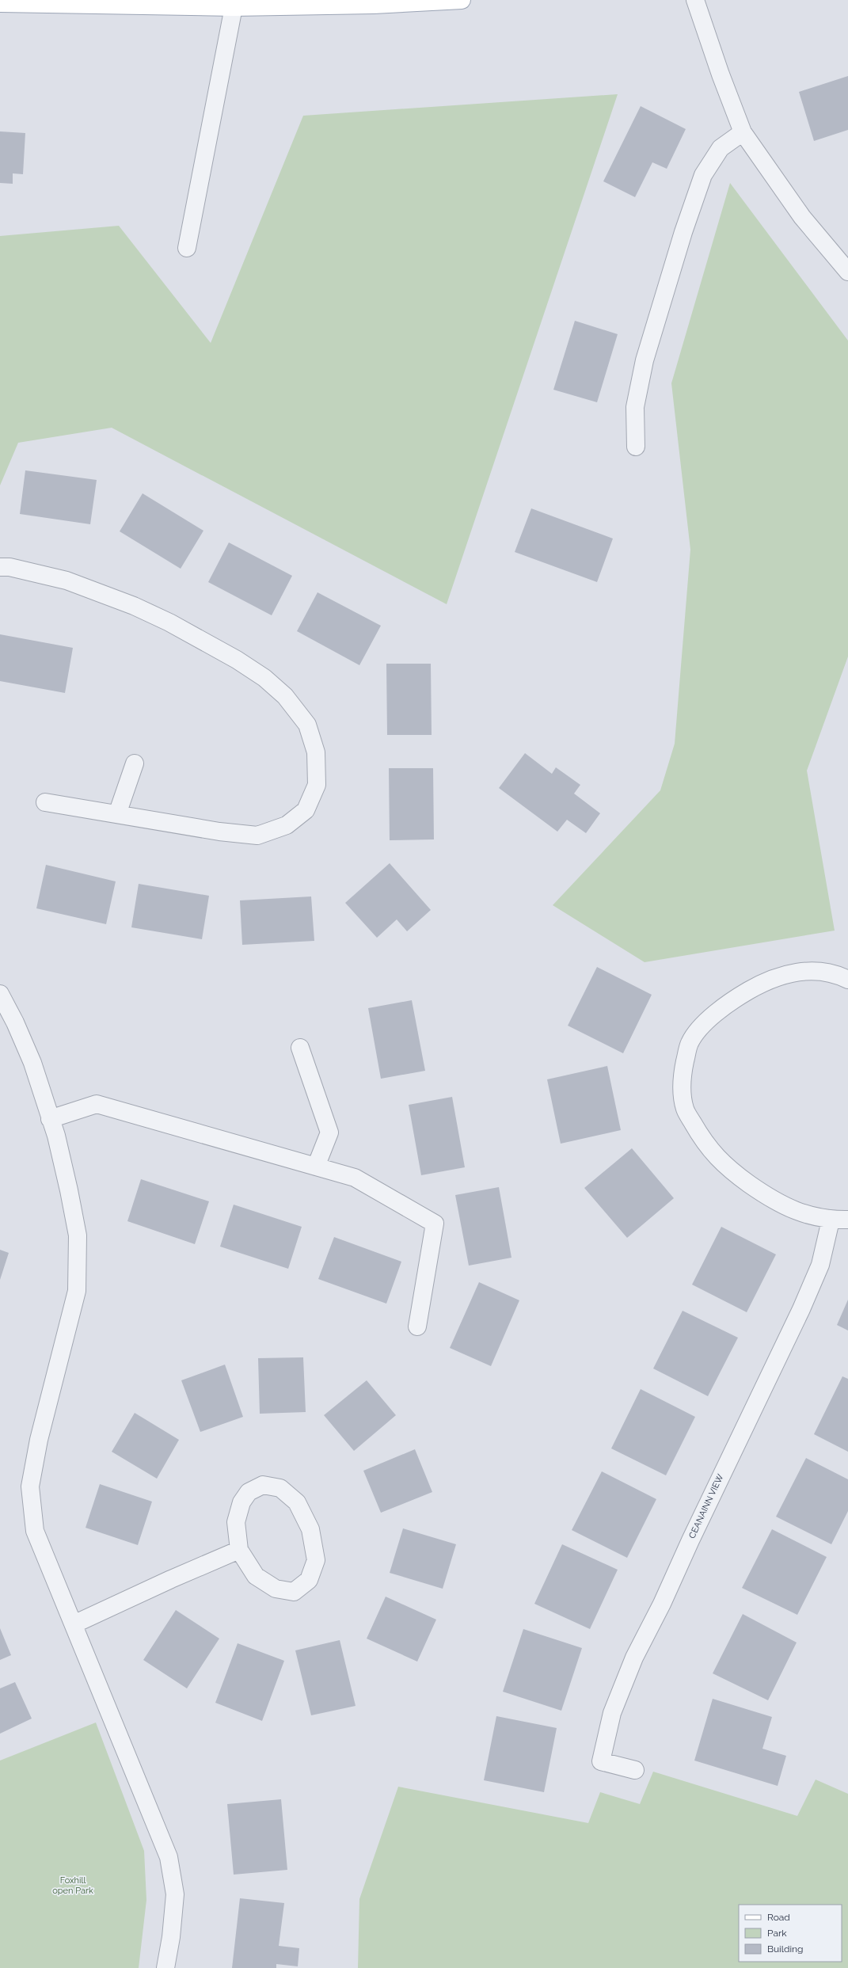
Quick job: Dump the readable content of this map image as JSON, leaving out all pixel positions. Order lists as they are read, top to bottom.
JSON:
{
  "streets": {
    "street": ["CEANAINN VIEW"]
  },
  "parks": ["Foxhill open Park"],
  "legend": ["Road", "Park", "Building"]
}
